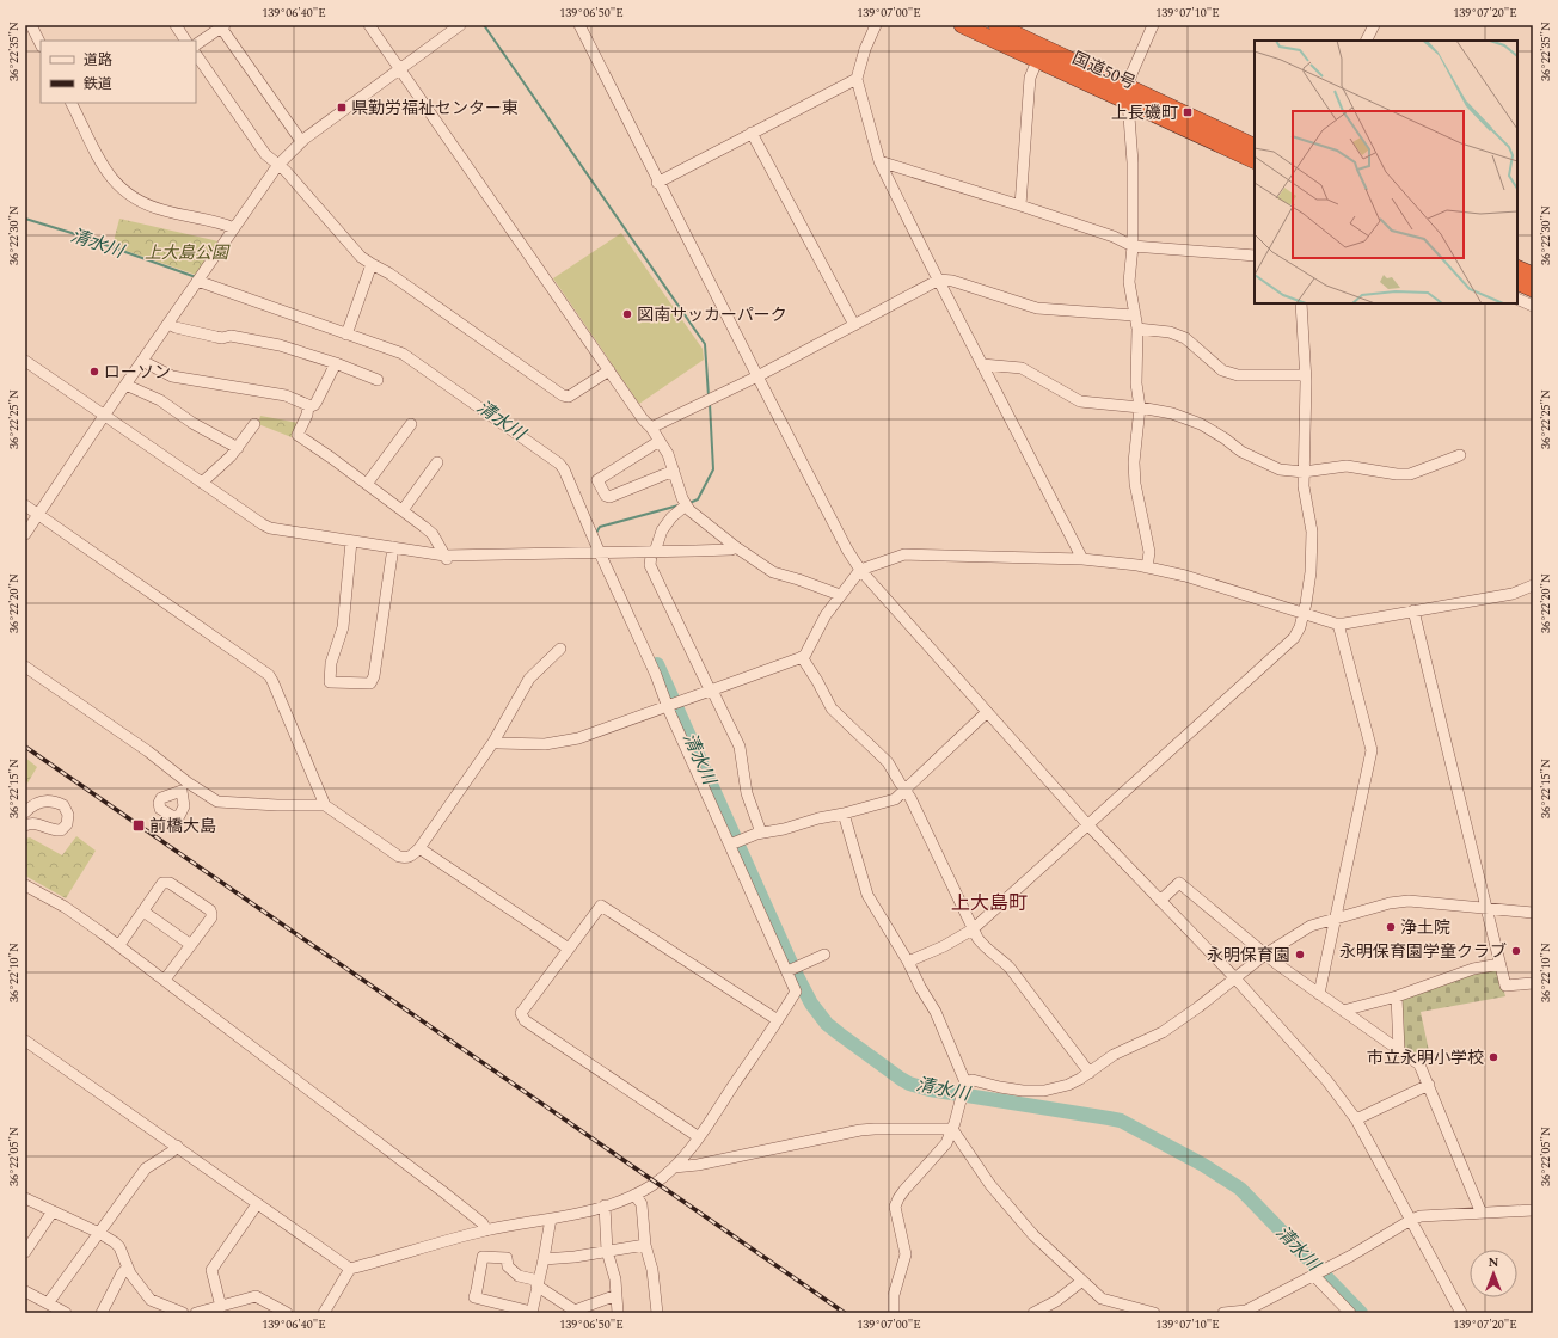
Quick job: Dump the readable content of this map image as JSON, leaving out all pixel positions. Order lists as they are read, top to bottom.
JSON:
{
  "streets": {
    "highway": ["国道50号"]
  },
  "districts": ["上大島町"],
  "water": ["清水川"],
  "parks": ["上大島公園"],
  "places": {
    "transit": ["県勤労福祉センター東", "上長磯町", "前橋大島"],
    "other": [
      "図南サッカーパーク",
      "ローソン",
      "浄土院",
      "永明保育園学童クラブ",
      "永明保育園",
      "市立永明小学校"
    ]
  },
  "legend": ["道路", "鉄道"],
  "north": "top",
  "coordinates": [
    "139°06'40\"E",
    "139°06'50\"E",
    "139°07'00\"E",
    "139°07'10\"E",
    "139°07'20\"E",
    "36°22'35\"N",
    "36°22'30\"N",
    "36°22'25\"N",
    "36°22'20\"N",
    "36°22'15\"N",
    "36°22'10\"N",
    "36°22'05\"N"
  ]
}
